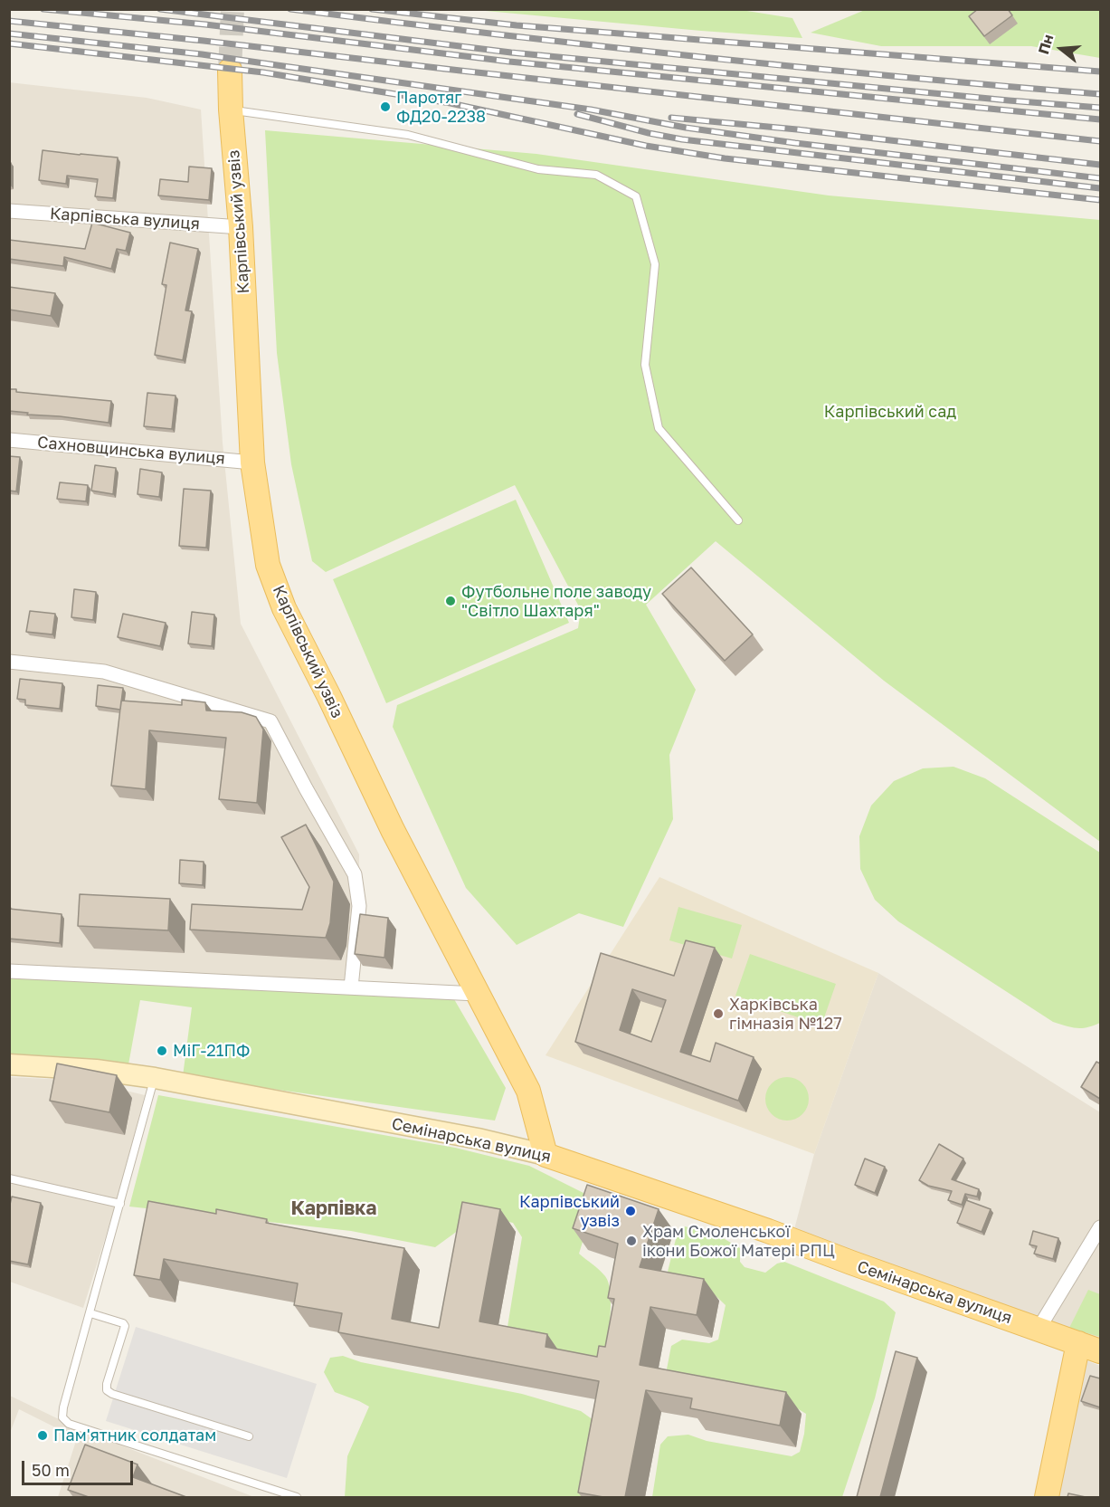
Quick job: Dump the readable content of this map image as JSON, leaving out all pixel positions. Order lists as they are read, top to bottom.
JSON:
{
  "streets": {
    "main road": ["Карпівський узвіз", "Семінарська вулиця"],
    "street": ["Карпівська вулиця", "Сахновщинська вулиця"]
  },
  "crossings": [
    ["Карпівська вулиця", "Карпівський узвіз"],
    ["Карпівський узвіз", "Сахновщинська вулиця"],
    ["Карпівський узвіз", "Семінарська вулиця"]
  ],
  "districts": ["Карпівка"],
  "parks": ["Карпівський сад"],
  "places": [
    "Паротяг ФД20-2238",
    "Футбольне поле заводу \"Світло Шахтаря\"",
    "Харківська гімназія №127",
    "МіГ-21ПФ",
    "Карпівський узвіз",
    "Храм Смоленської ікони Божої Матері РПЦ",
    "Пам'ятник солдатам"
  ],
  "scale_bar": "50 m",
  "north": "left"
}
